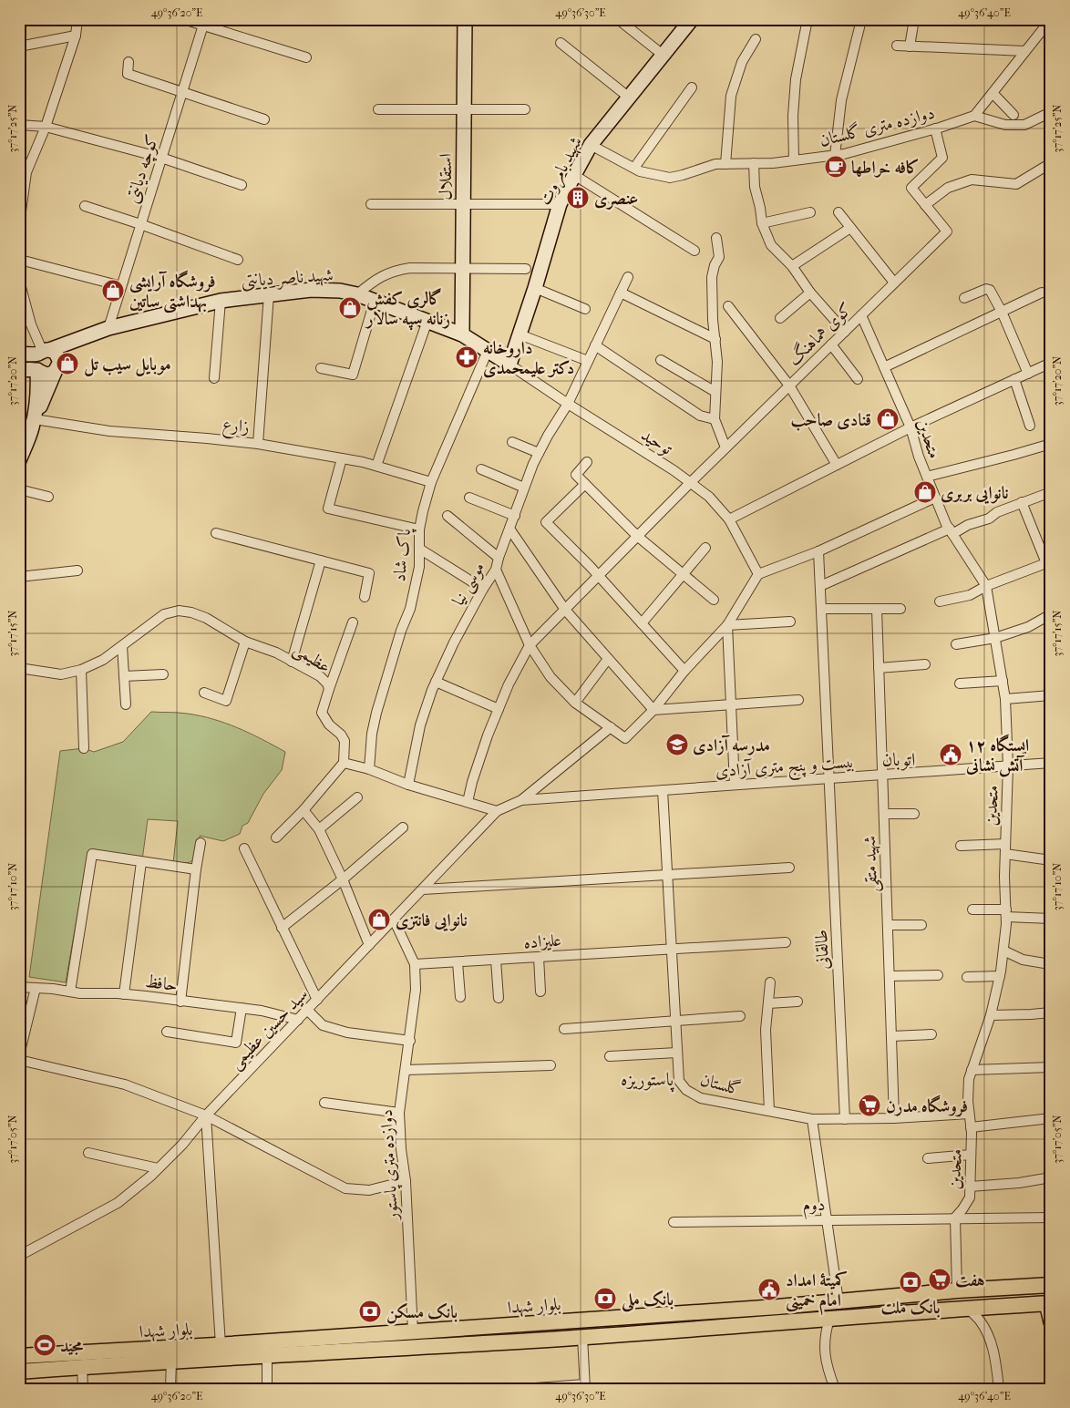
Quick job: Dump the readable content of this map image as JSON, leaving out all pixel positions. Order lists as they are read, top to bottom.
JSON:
{
  "streets": {
    "main road": [
      "شهید بامروت",
      "استقلال",
      "شهید ناصر دیانتی",
      "بلوار شهدا"
    ],
    "street": [
      "دوازده متری گلستان",
      "کوچه دیانتی",
      "کوی هماهنگ",
      "زارع",
      "متحدین",
      "توحید",
      "پاک شاد",
      "موسی نیا",
      "عظیمی",
      "بیست و پنج متری آزادی",
      "شهید متقی",
      "علیزاده",
      "طالقانی",
      "حافظ",
      "سید حسین عظیمی",
      "گلستان",
      "دوازده متری پاستور",
      "دوم"
    ]
  },
  "crossings": [
    ["دوازده متری گلستان", "شهید بامروت"],
    ["کوچه دیانتی", "شهید ناصر دیانتی"],
    ["شهید بامروت", "شهید ناصر دیانتی"],
    ["شهید بامروت", "توحید"],
    ["استقلال", "شهید ناصر دیانتی"],
    ["شهید ناصر دیانتی", "زارع"],
    ["شهید ناصر دیانتی", "توحید"],
    ["شهید ناصر دیانتی", "پاک شاد"],
    ["کوی هماهنگ", "متحدین"],
    ["کوی هماهنگ", "توحید"],
    ["زارع", "پاک شاد"],
    ["متحدین", "بیست و پنج متری آزادی"],
    ["متحدین", "گلستان"],
    ["متحدین", "دوم"],
    ["توحید", "موسی نیا"],
    ["بیست و پنج متری آزادی", "شهید متقی"],
    ["بیست و پنج متری آزادی", "طالقانی"],
    ["بیست و پنج متری آزادی", "سید حسین عظیمی"],
    ["بیست و پنج متری آزادی", "گلستان"],
    ["شهید متقی", "گلستان"],
    ["علیزاده", "گلستان"],
    ["علیزاده", "دوازده متری پاستور"],
    ["طالقانی", "گلستان"],
    ["حافظ", "سید حسین عظیمی"],
    ["سید حسین عظیمی", "دوازده متری پاستور"],
    ["دوازده متری پاستور", "بلوار شهدا"]
  ],
  "districts": ["اتوبان", "پاستوریزه"],
  "places": {
    "cafe": ["کافه خراطها"],
    "building": ["عنصری"],
    "shop": [
      "فروشگاه آرایشی بهداشتی ساتین",
      "گالری کفش زنانه سپه سالار",
      "موبایل سیب تل",
      "قنادی صاحب",
      "نانوایی بربری",
      "نانوایی فانتزی"
    ],
    "pharmacy": ["داروخانه دکتر علیمحمدی"],
    "school or university": ["مدرسه آزادی"],
    "public building": ["ایستگاه ۱۲ آتش نشانی", "کمیتهٔ امداد امام خمینی"],
    "supermarket": ["فروشگاه مدرن", "هفت"],
    "bank": ["بانک ملت", "بانک ملی", "بانک مسکن"],
    "sports": ["مجید"]
  },
  "coordinates": [
    "49°36'20\"E",
    "49°36'30\"E",
    "49°36'40\"E",
    "37°17'25\"N",
    "37°17'20\"N",
    "37°17'15\"N",
    "37°17'10\"N",
    "37°17'05\"N"
  ]
}
